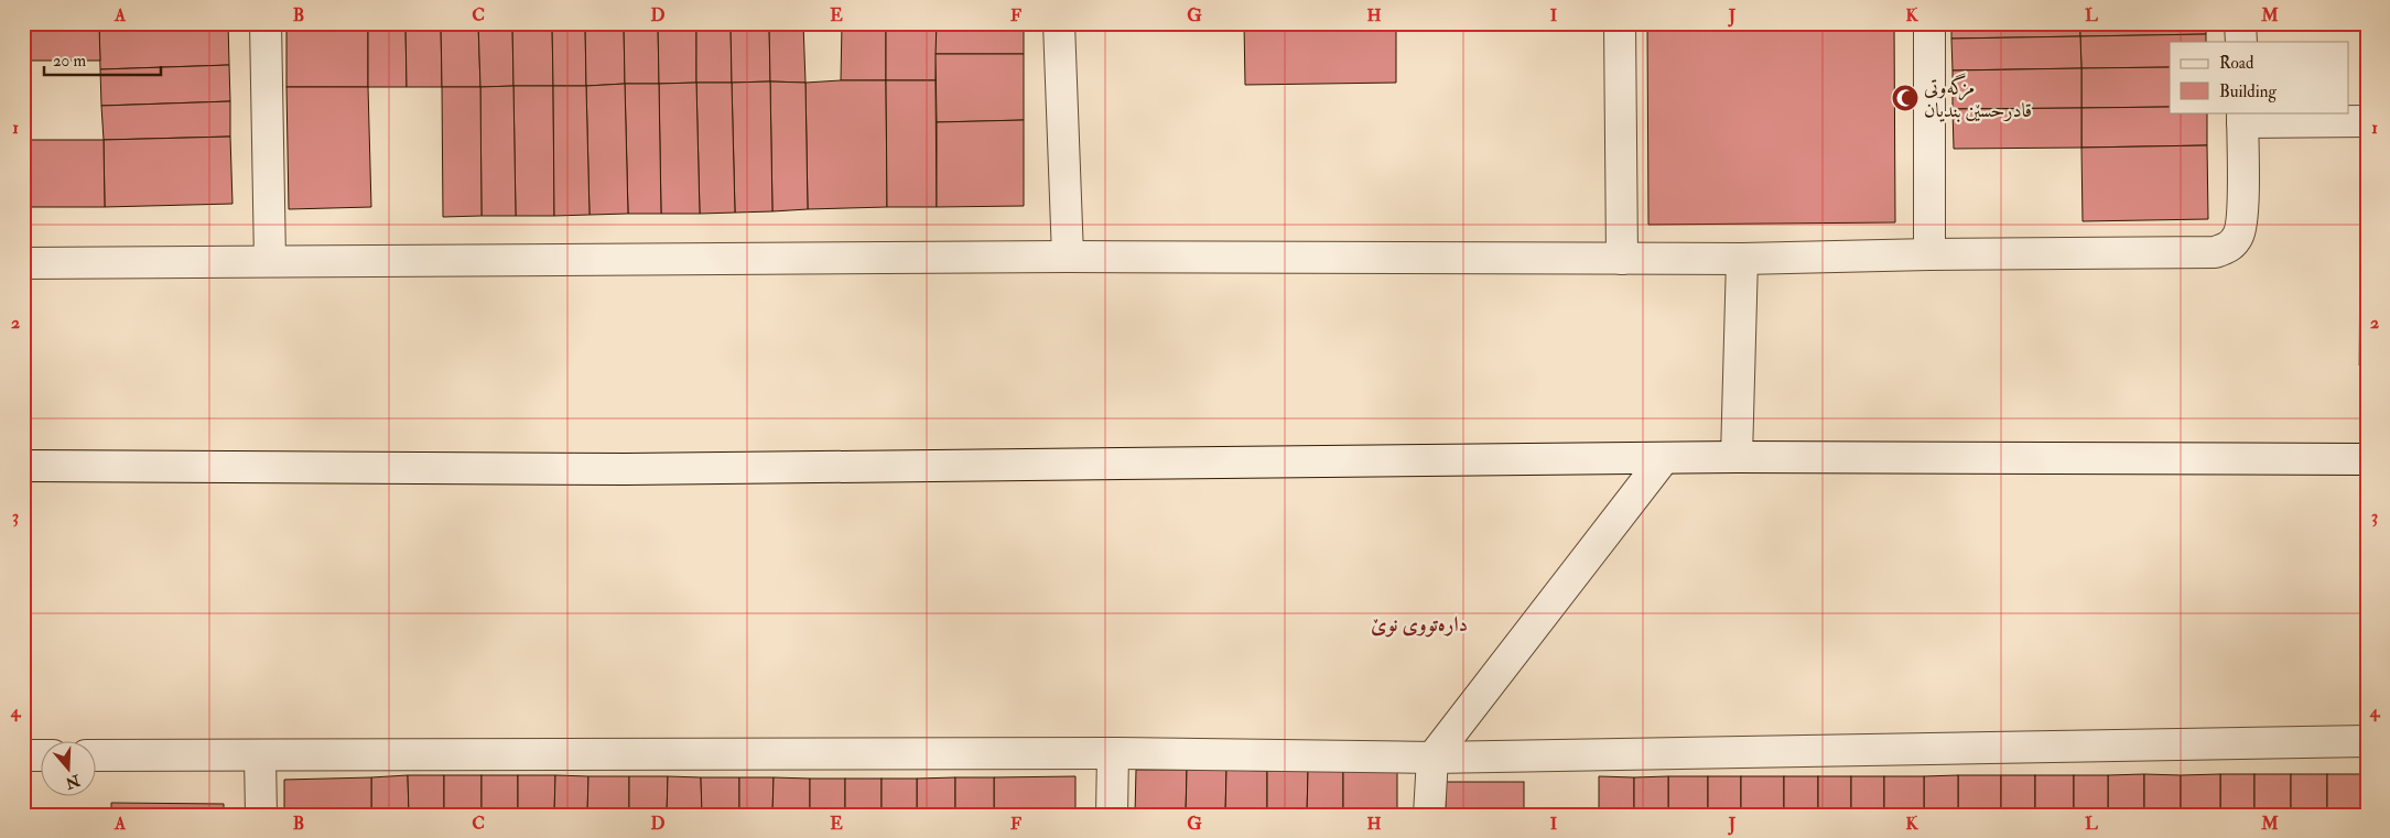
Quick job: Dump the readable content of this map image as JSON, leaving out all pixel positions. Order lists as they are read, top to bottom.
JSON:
{
  "districts": ["دارەتووی نوێ"],
  "places": {
    "mosque": ["مزگەوتی قادرحسێن بندیان"]
  },
  "legend": ["Road", "Building"],
  "scale_bar": "20 m",
  "north": "bottom",
  "grid": {
    "columns": [
      "A",
      "B",
      "C",
      "D",
      "E",
      "F",
      "G",
      "H",
      "I",
      "J",
      "K",
      "L",
      "M"
    ],
    "rows": [
      "1",
      "2",
      "3",
      "4"
    ]
  }
}
